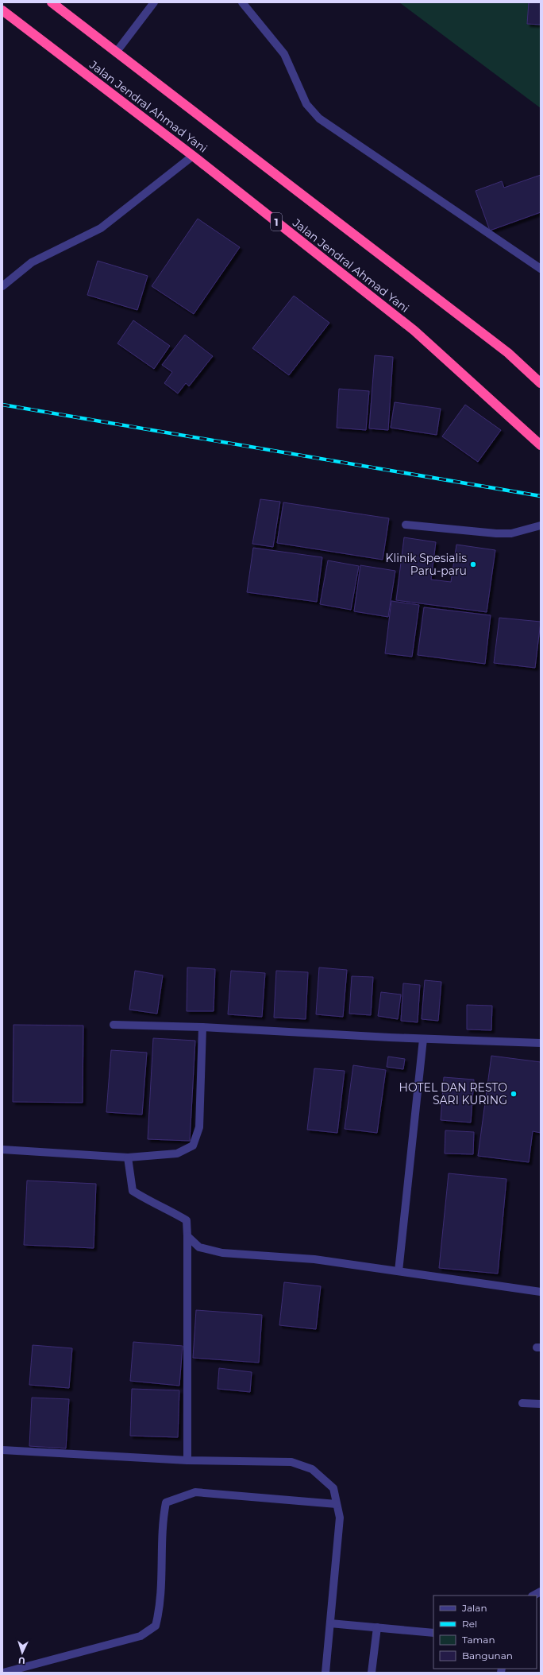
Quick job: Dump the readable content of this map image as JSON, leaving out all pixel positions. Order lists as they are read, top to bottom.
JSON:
{
  "streets": {
    "highway": ["Jalan Jendral Ahmad Yani", "1"]
  },
  "places": ["Klinik Spesialis Paru-paru", "HOTEL DAN RESTO SARI KURING"],
  "legend": [
    "Jalan",
    "Rel",
    "Taman",
    "Bangunan"
  ],
  "north": "bottom"
}
